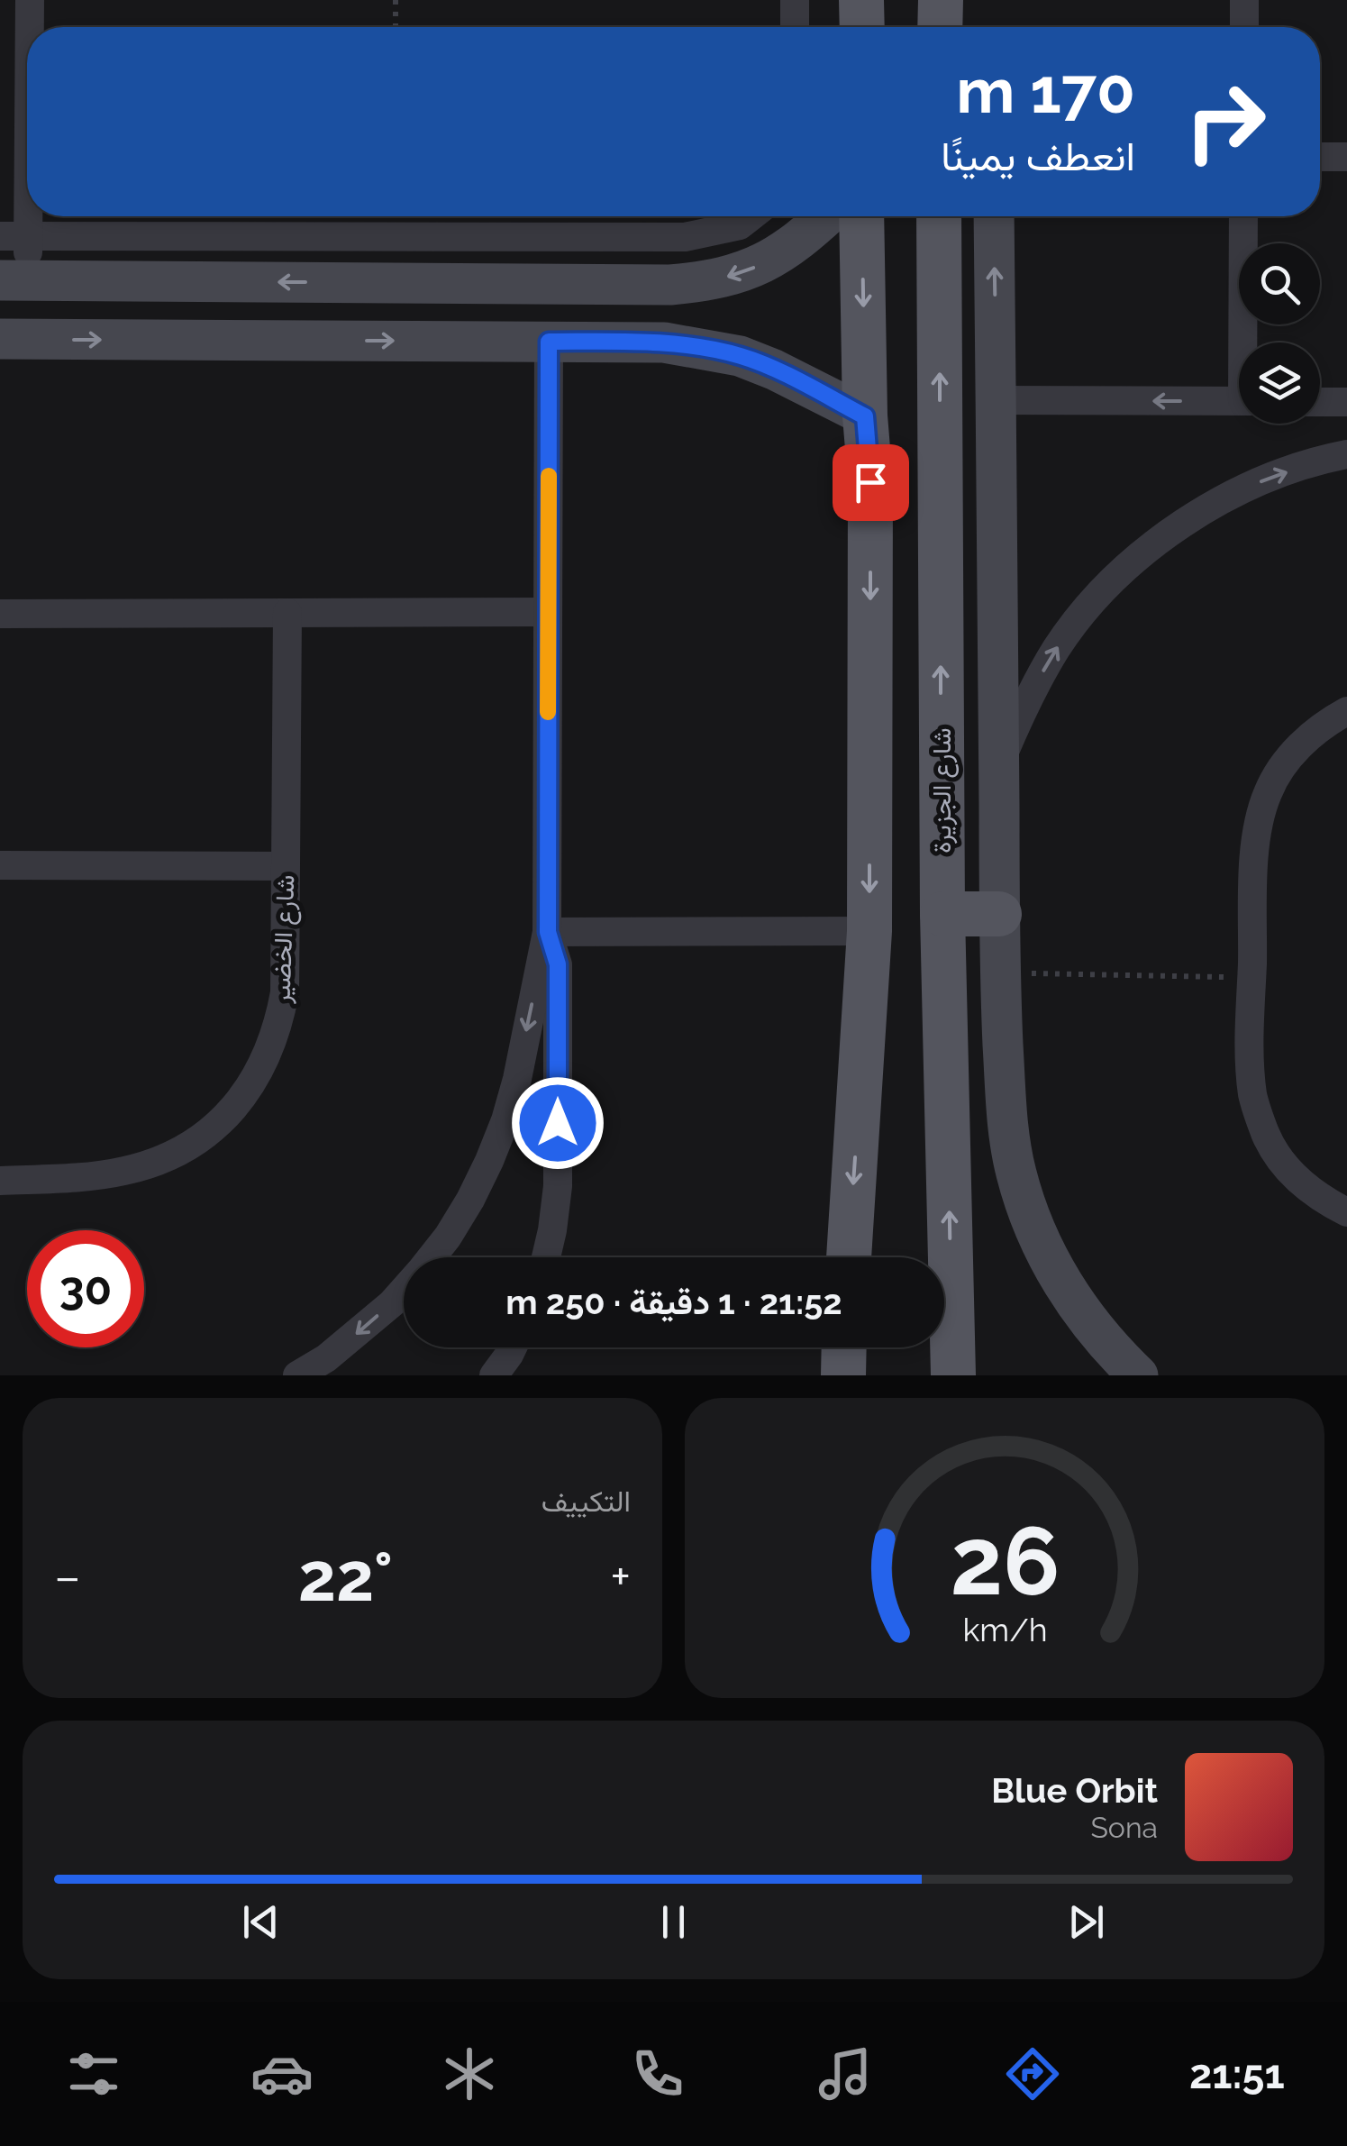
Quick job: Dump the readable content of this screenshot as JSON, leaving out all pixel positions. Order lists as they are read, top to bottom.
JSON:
{
  "streets": {
    "main road": ["شارع الجزيرة"],
    "street": ["شارع الخضير"]
  },
  "page": {
    "turn": ["170 m", "انعطف يمينًا"],
    "limit": "30",
    "trip": "21:52 · 1 دقيقة · 250 m",
    "tile": "التكييف",
    "heat": ["−", "22°", "+"],
    "song": ["Blue Orbit", "Sona"],
    "tabs": "21:51",
    "gauge": ["26", "km/h"]
  }
}
